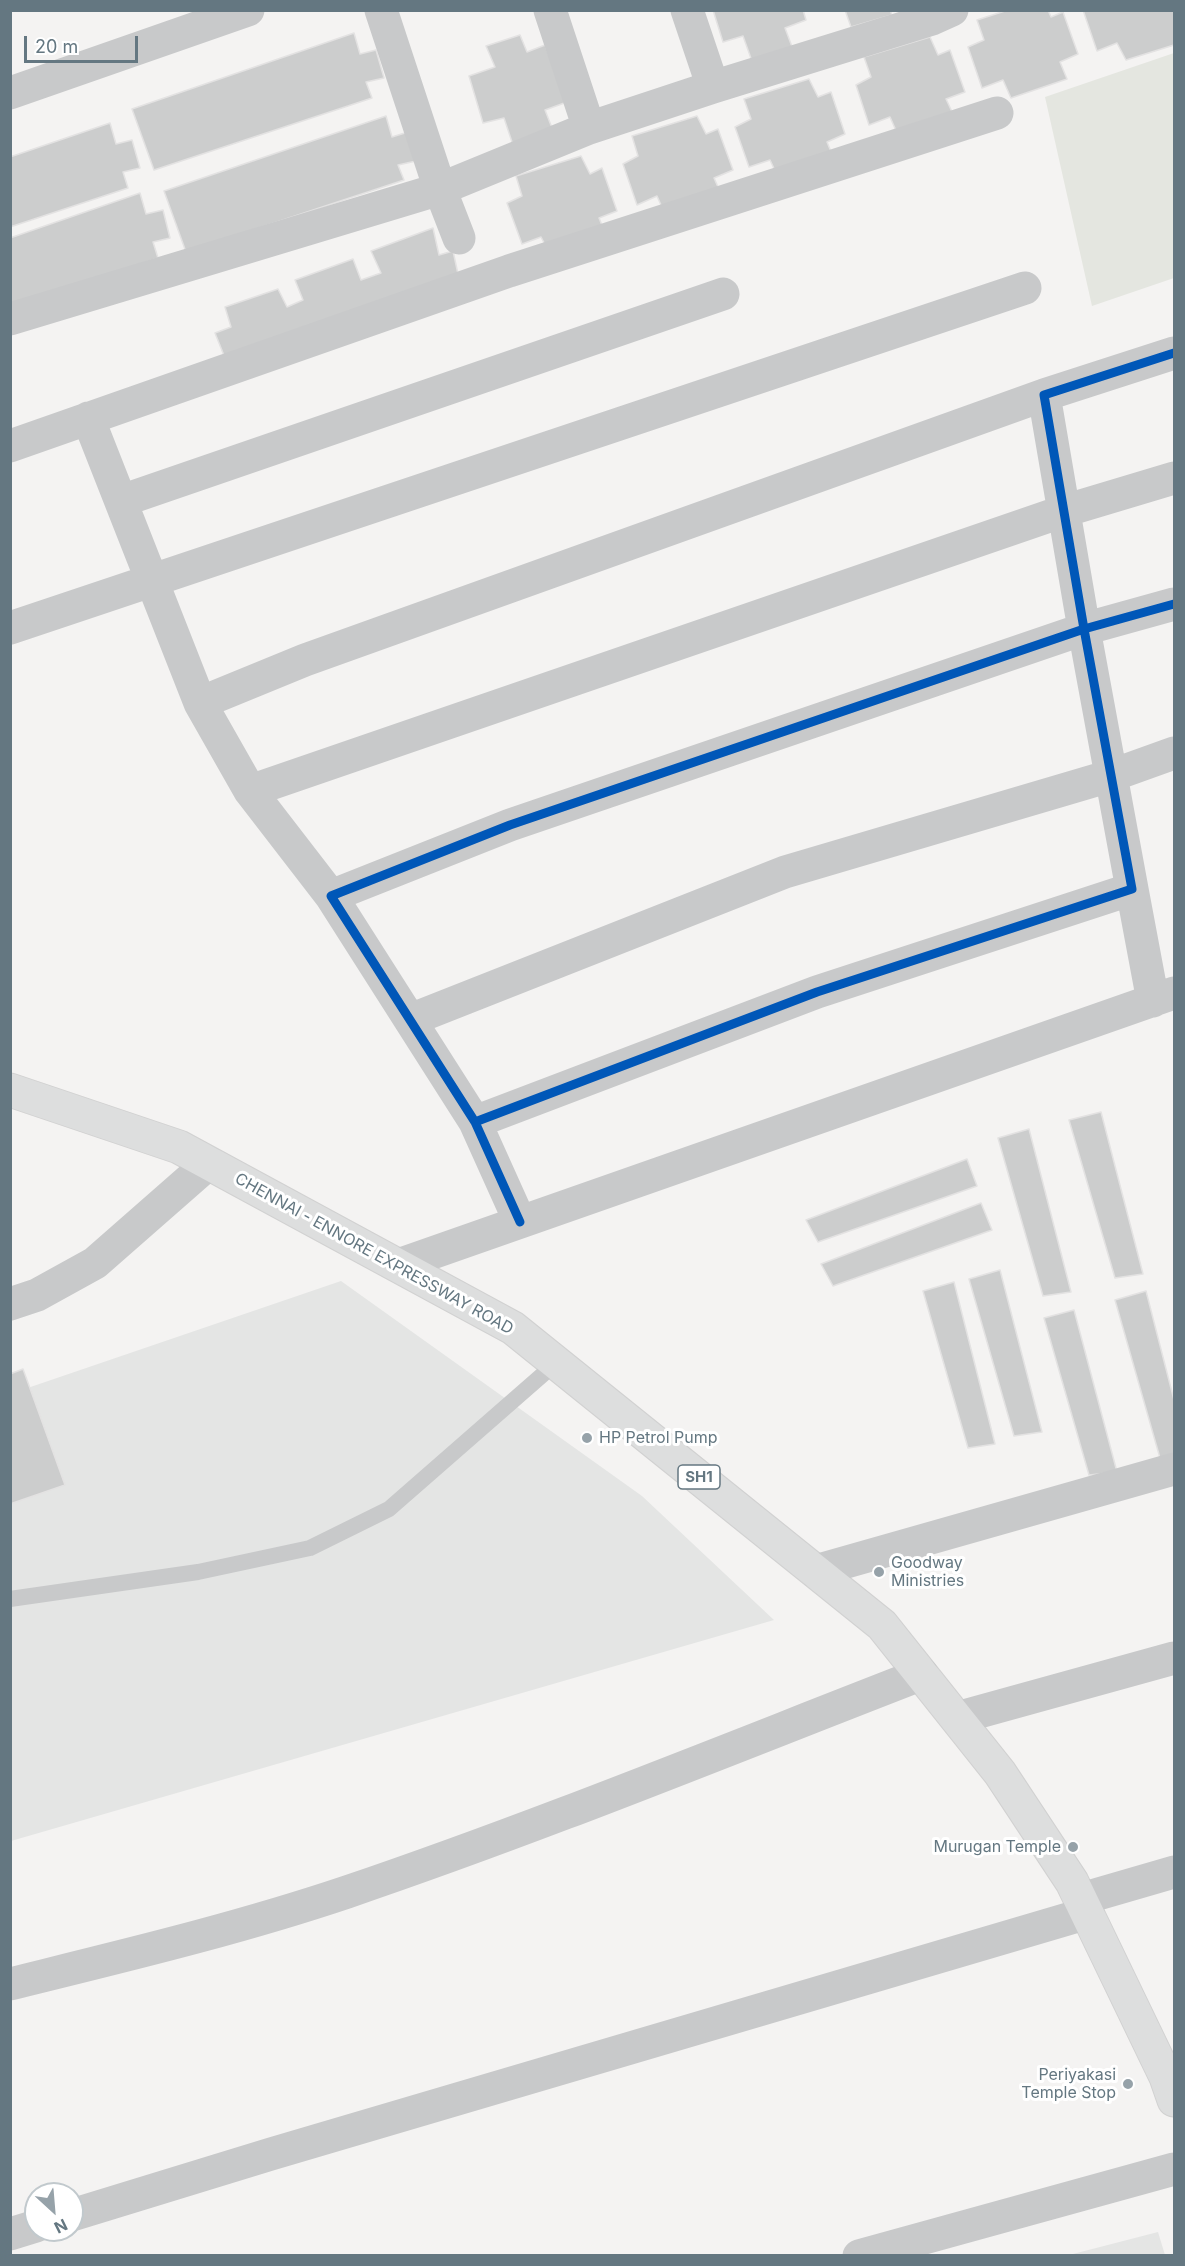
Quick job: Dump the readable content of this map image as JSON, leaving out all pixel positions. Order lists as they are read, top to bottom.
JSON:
{
  "streets": {
    "main road": ["CHENNAI - ENNORE EXPRESSWAY ROAD", "SH1"]
  },
  "places": [
    "HP Petrol Pump",
    "Goodway Ministries",
    "Murugan Temple",
    "Periyakasi Temple Stop"
  ],
  "scale_bar": "20 m",
  "north": "bottom right"
}
